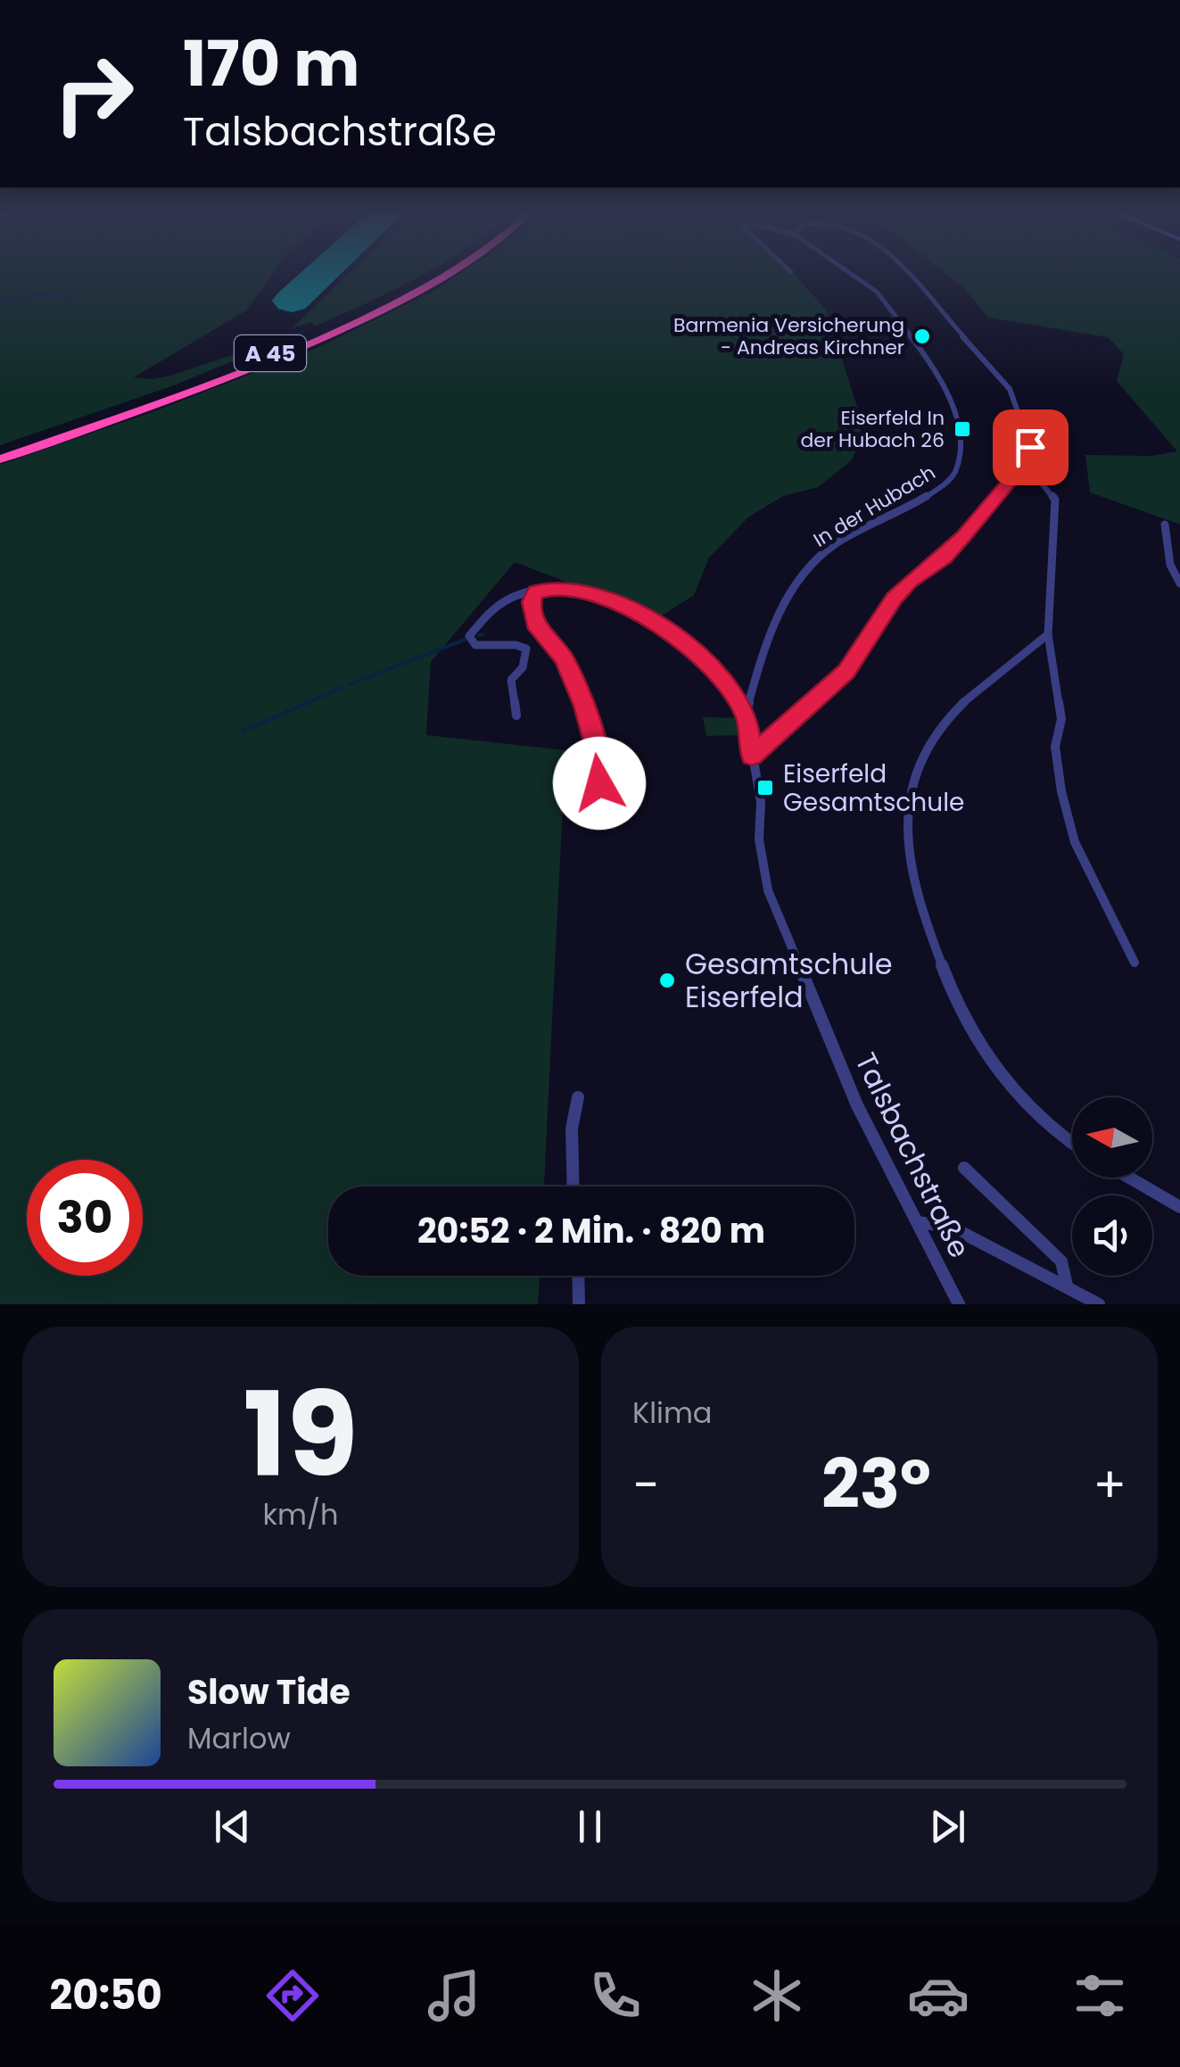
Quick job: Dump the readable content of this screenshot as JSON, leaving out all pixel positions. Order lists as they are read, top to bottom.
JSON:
{
  "streets": {
    "highway": ["A 45"],
    "street": ["In der Hubach", "Talsbachstraße"]
  },
  "crossings": [
    ["In der Hubach", "Talsbachstraße"]
  ],
  "places": {
    "other": ["Barmenia Versicherung - Andreas Kirchner", "Gesamtschule Eiserfeld"],
    "transit": ["Eiserfeld In der Hubach 26", "Eiserfeld Gesamtschule"]
  },
  "north": "left",
  "page": {
    "turn": ["170 m", "Talsbachstraße"],
    "limit": "30",
    "trip": "20:52 · 2 Min. · 820 m",
    "tile": [
      ["19", "km/h"],
      "Klima"
    ],
    "heat": ["−", "23°", "+"],
    "song": ["Slow Tide", "Marlow"],
    "tabs": "20:50"
  }
}
